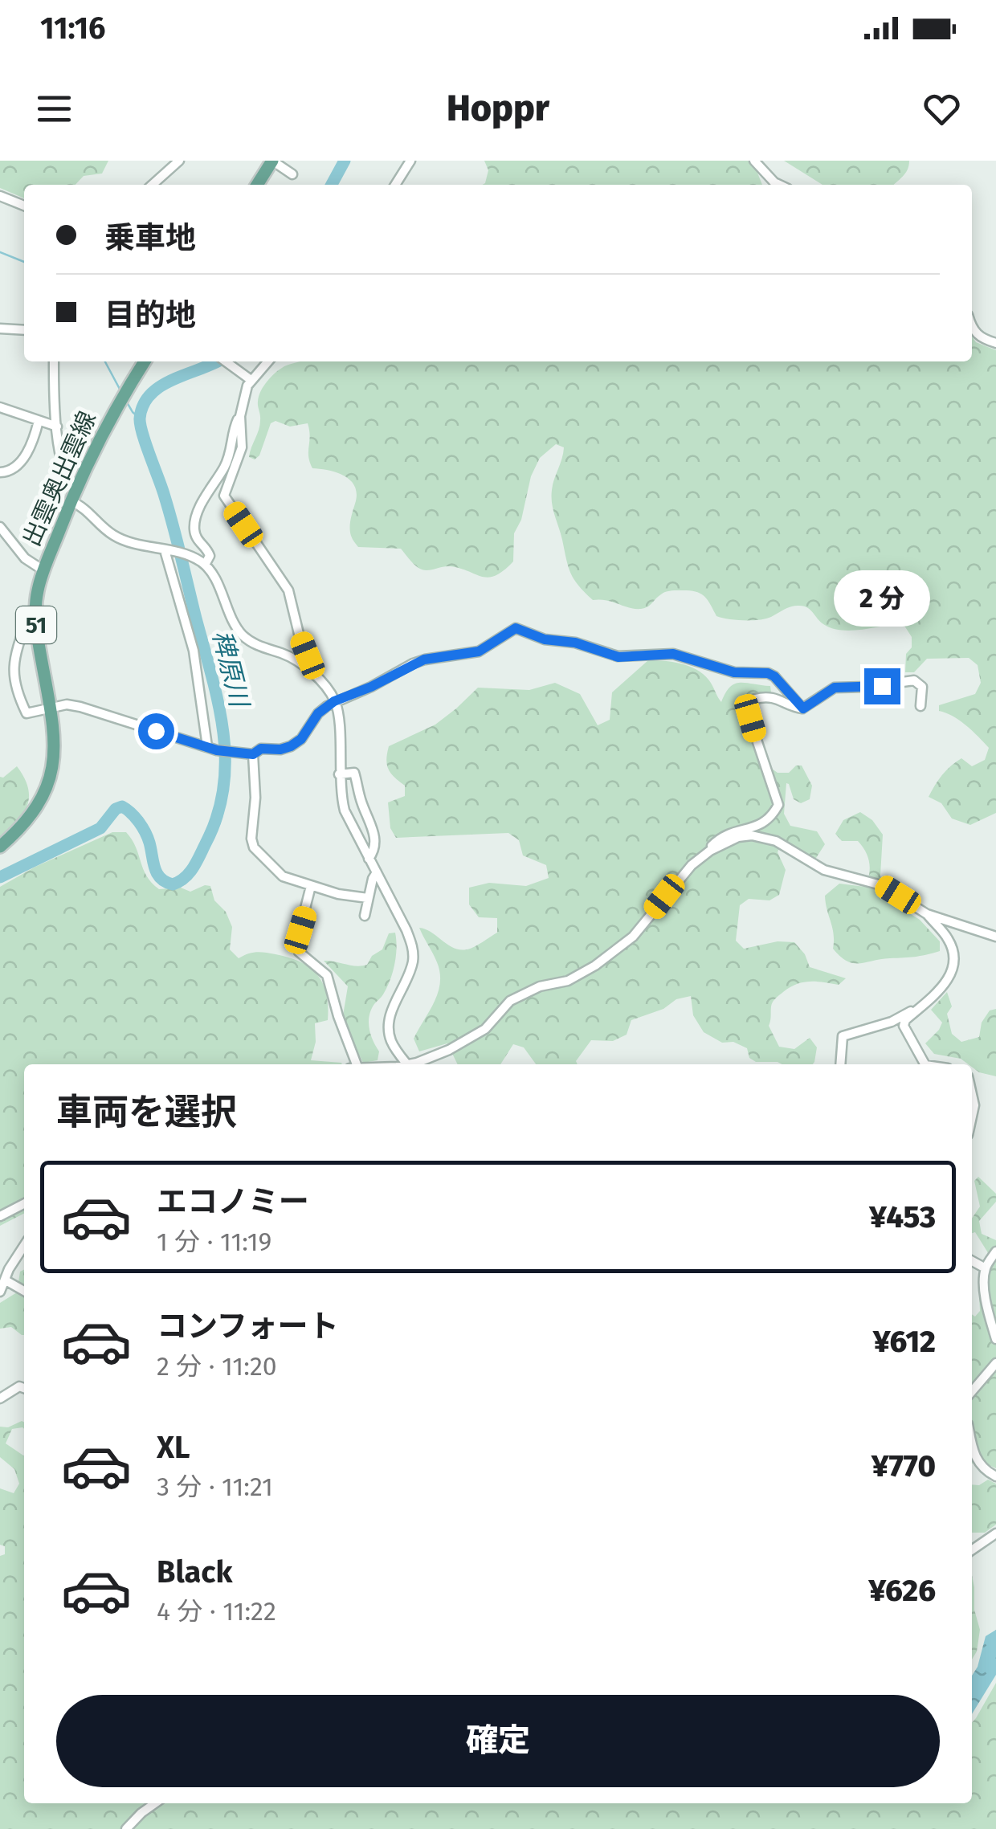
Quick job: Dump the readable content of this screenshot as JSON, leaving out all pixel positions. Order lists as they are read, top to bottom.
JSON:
{
  "streets": {
    "main road": ["出雲奥出雲線", "51"]
  },
  "water": ["稗原川"],
  "page": {
    "status": "11:16",
    "header": "Hoppr",
    "banner": ["乗車地", "目的地"],
    "bubble": "2 分",
    "heading": "車両を選択",
    "list": [
      {
        "name": "エコノミー",
        "note": "1 分 · 11:19",
        "value": "¥453"
      },
      {
        "name": "コンフォート",
        "note": "2 分 · 11:20",
        "value": "¥612"
      },
      {
        "name": "XL",
        "note": "3 分 · 11:21",
        "value": "¥770"
      },
      {
        "name": "Black",
        "note": "4 分 · 11:22",
        "value": "¥626"
      }
    ],
    "buttons": "確定"
  }
}
